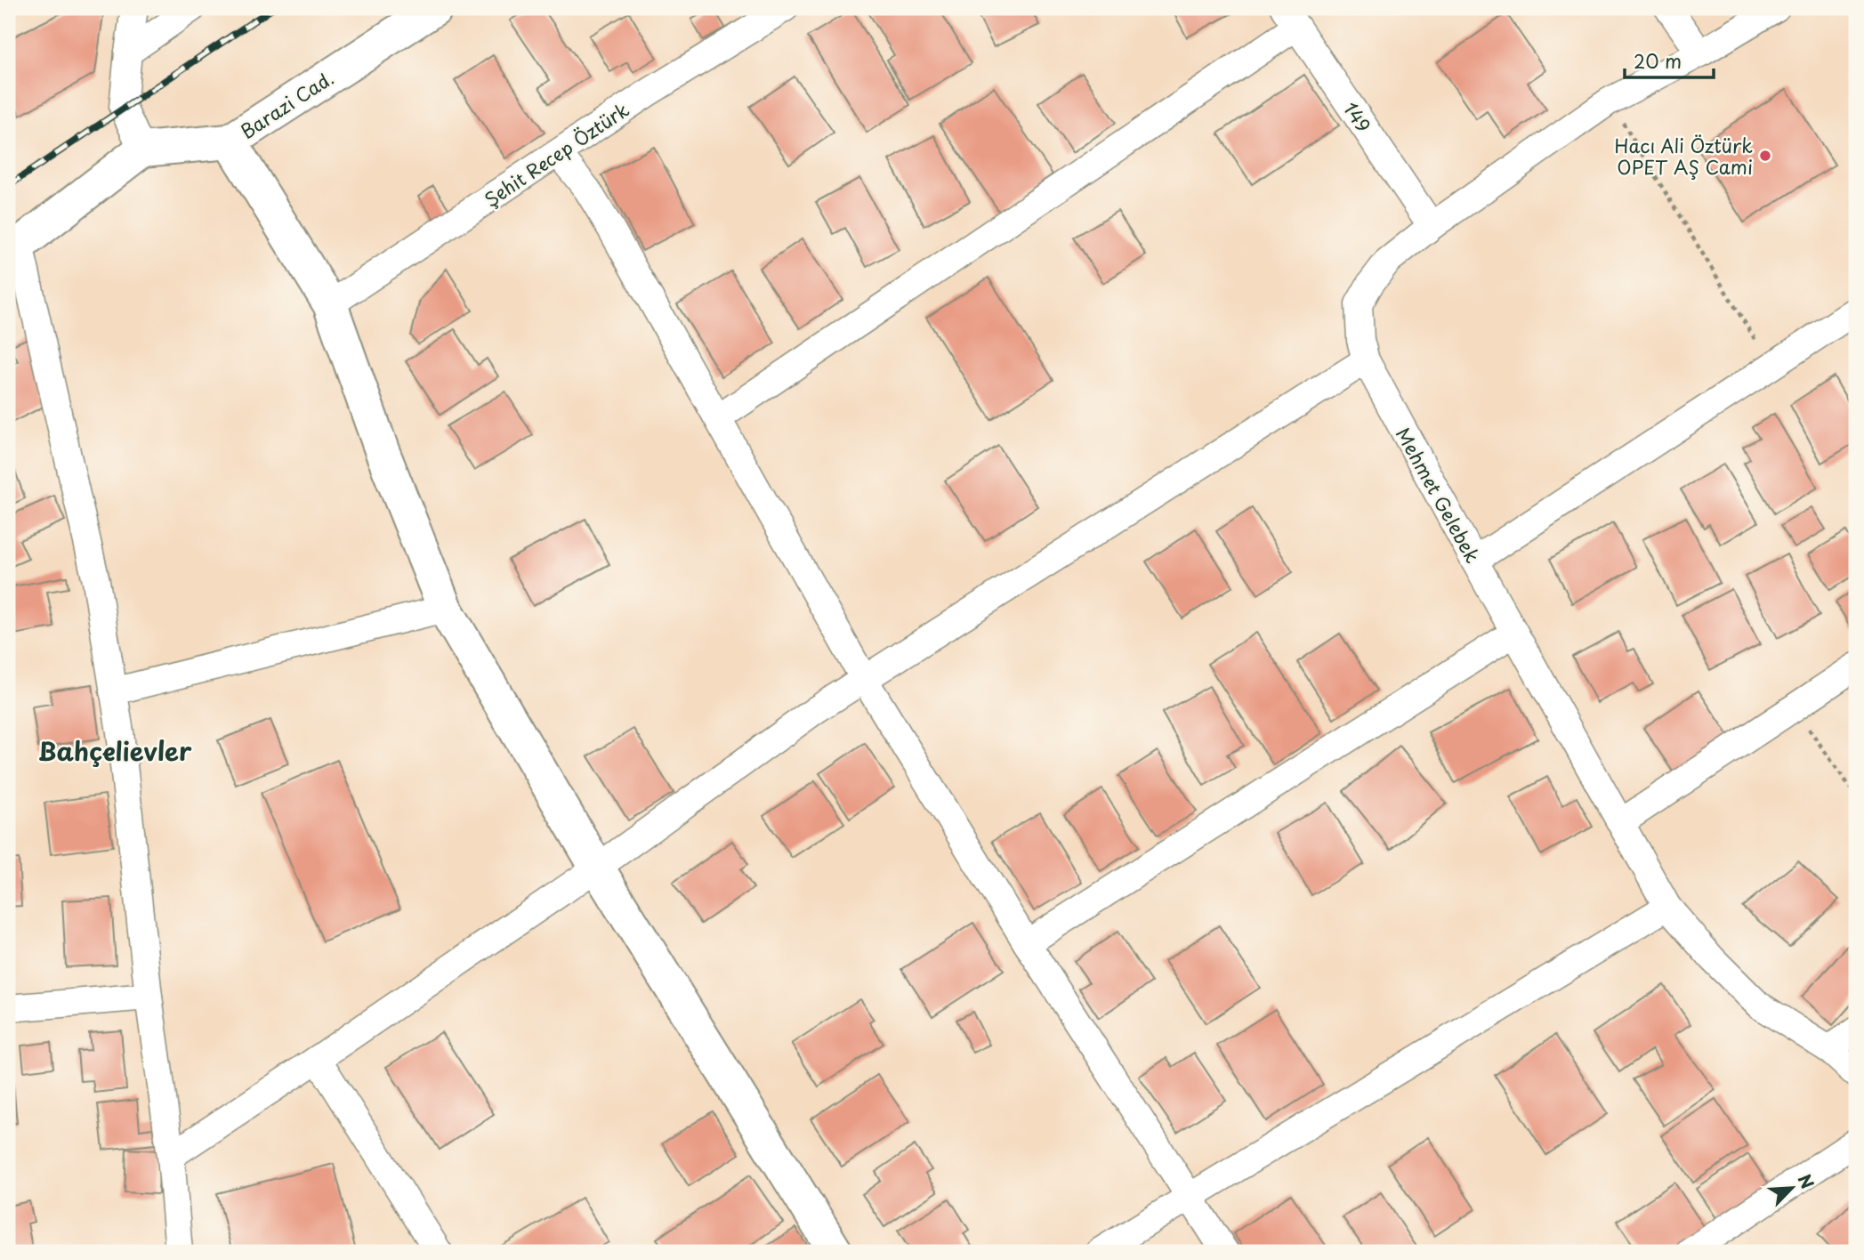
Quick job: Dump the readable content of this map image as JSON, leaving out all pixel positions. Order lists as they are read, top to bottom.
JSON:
{
  "streets": {
    "street": [
      "Barazi Cad.",
      "149",
      "Şehit Recep Öztürk",
      "Mehmet Gelebek"
    ]
  },
  "crossings": [
    ["149", "Mehmet Gelebek"]
  ],
  "districts": ["Bahçelievler"],
  "places": ["Hacı Ali Öztürk OPET AŞ Cami"],
  "scale_bar": "20 m",
  "north": "top right"
}
